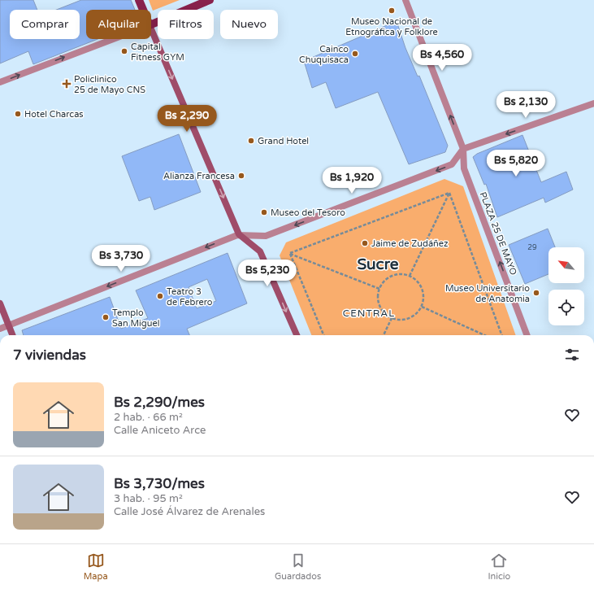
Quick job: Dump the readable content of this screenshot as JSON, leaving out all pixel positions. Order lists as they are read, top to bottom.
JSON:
{
  "streets": {
    "street": ["PLAZA 25 DE MAYO"]
  },
  "one_way": ["PLAZA 25 DE MAYO"],
  "districts": ["Sucre", "CENTRAL"],
  "places": {
    "other": [
      "Museo Nacional de Etnográfica y Folklore",
      "Capital Fitness GYM",
      "Cainco Chuquisaca",
      "Hotel Charcas",
      "Grand Hotel",
      "Alianza Francesa",
      "Museo del Tesoro",
      "Jaime de Zudáñez",
      "Museo Universitario de Anatomia",
      "Teatro 3 de Febrero",
      "Templo San Miguel"
    ],
    "health": ["Policlinico 25 de Mayo CNS"]
  },
  "house_numbers": ["29"],
  "north": "top left",
  "page": {
    "chip": [
      "Comprar",
      "Alquilar",
      "Filtros",
      "Nuevo"
    ],
    "price": [
      "Bs 4,560",
      "Bs 2,130",
      "Bs 2,290",
      "Bs 5,820",
      "Bs 1,920",
      "Bs 3,730",
      "Bs 5,230"
    ],
    "heading": "7 viviendas",
    "list": [
      {
        "name": "Bs 2,290/mes",
        "note": "2 hab. · 66 m² · Calle Aniceto Arce"
      },
      {
        "name": "Bs 3,730/mes",
        "note": "3 hab. · 95 m² · Calle José Álvarez de Arenales"
      }
    ],
    "tabs": ["Mapa", "Guardados", "Inicio"]
  }
}
